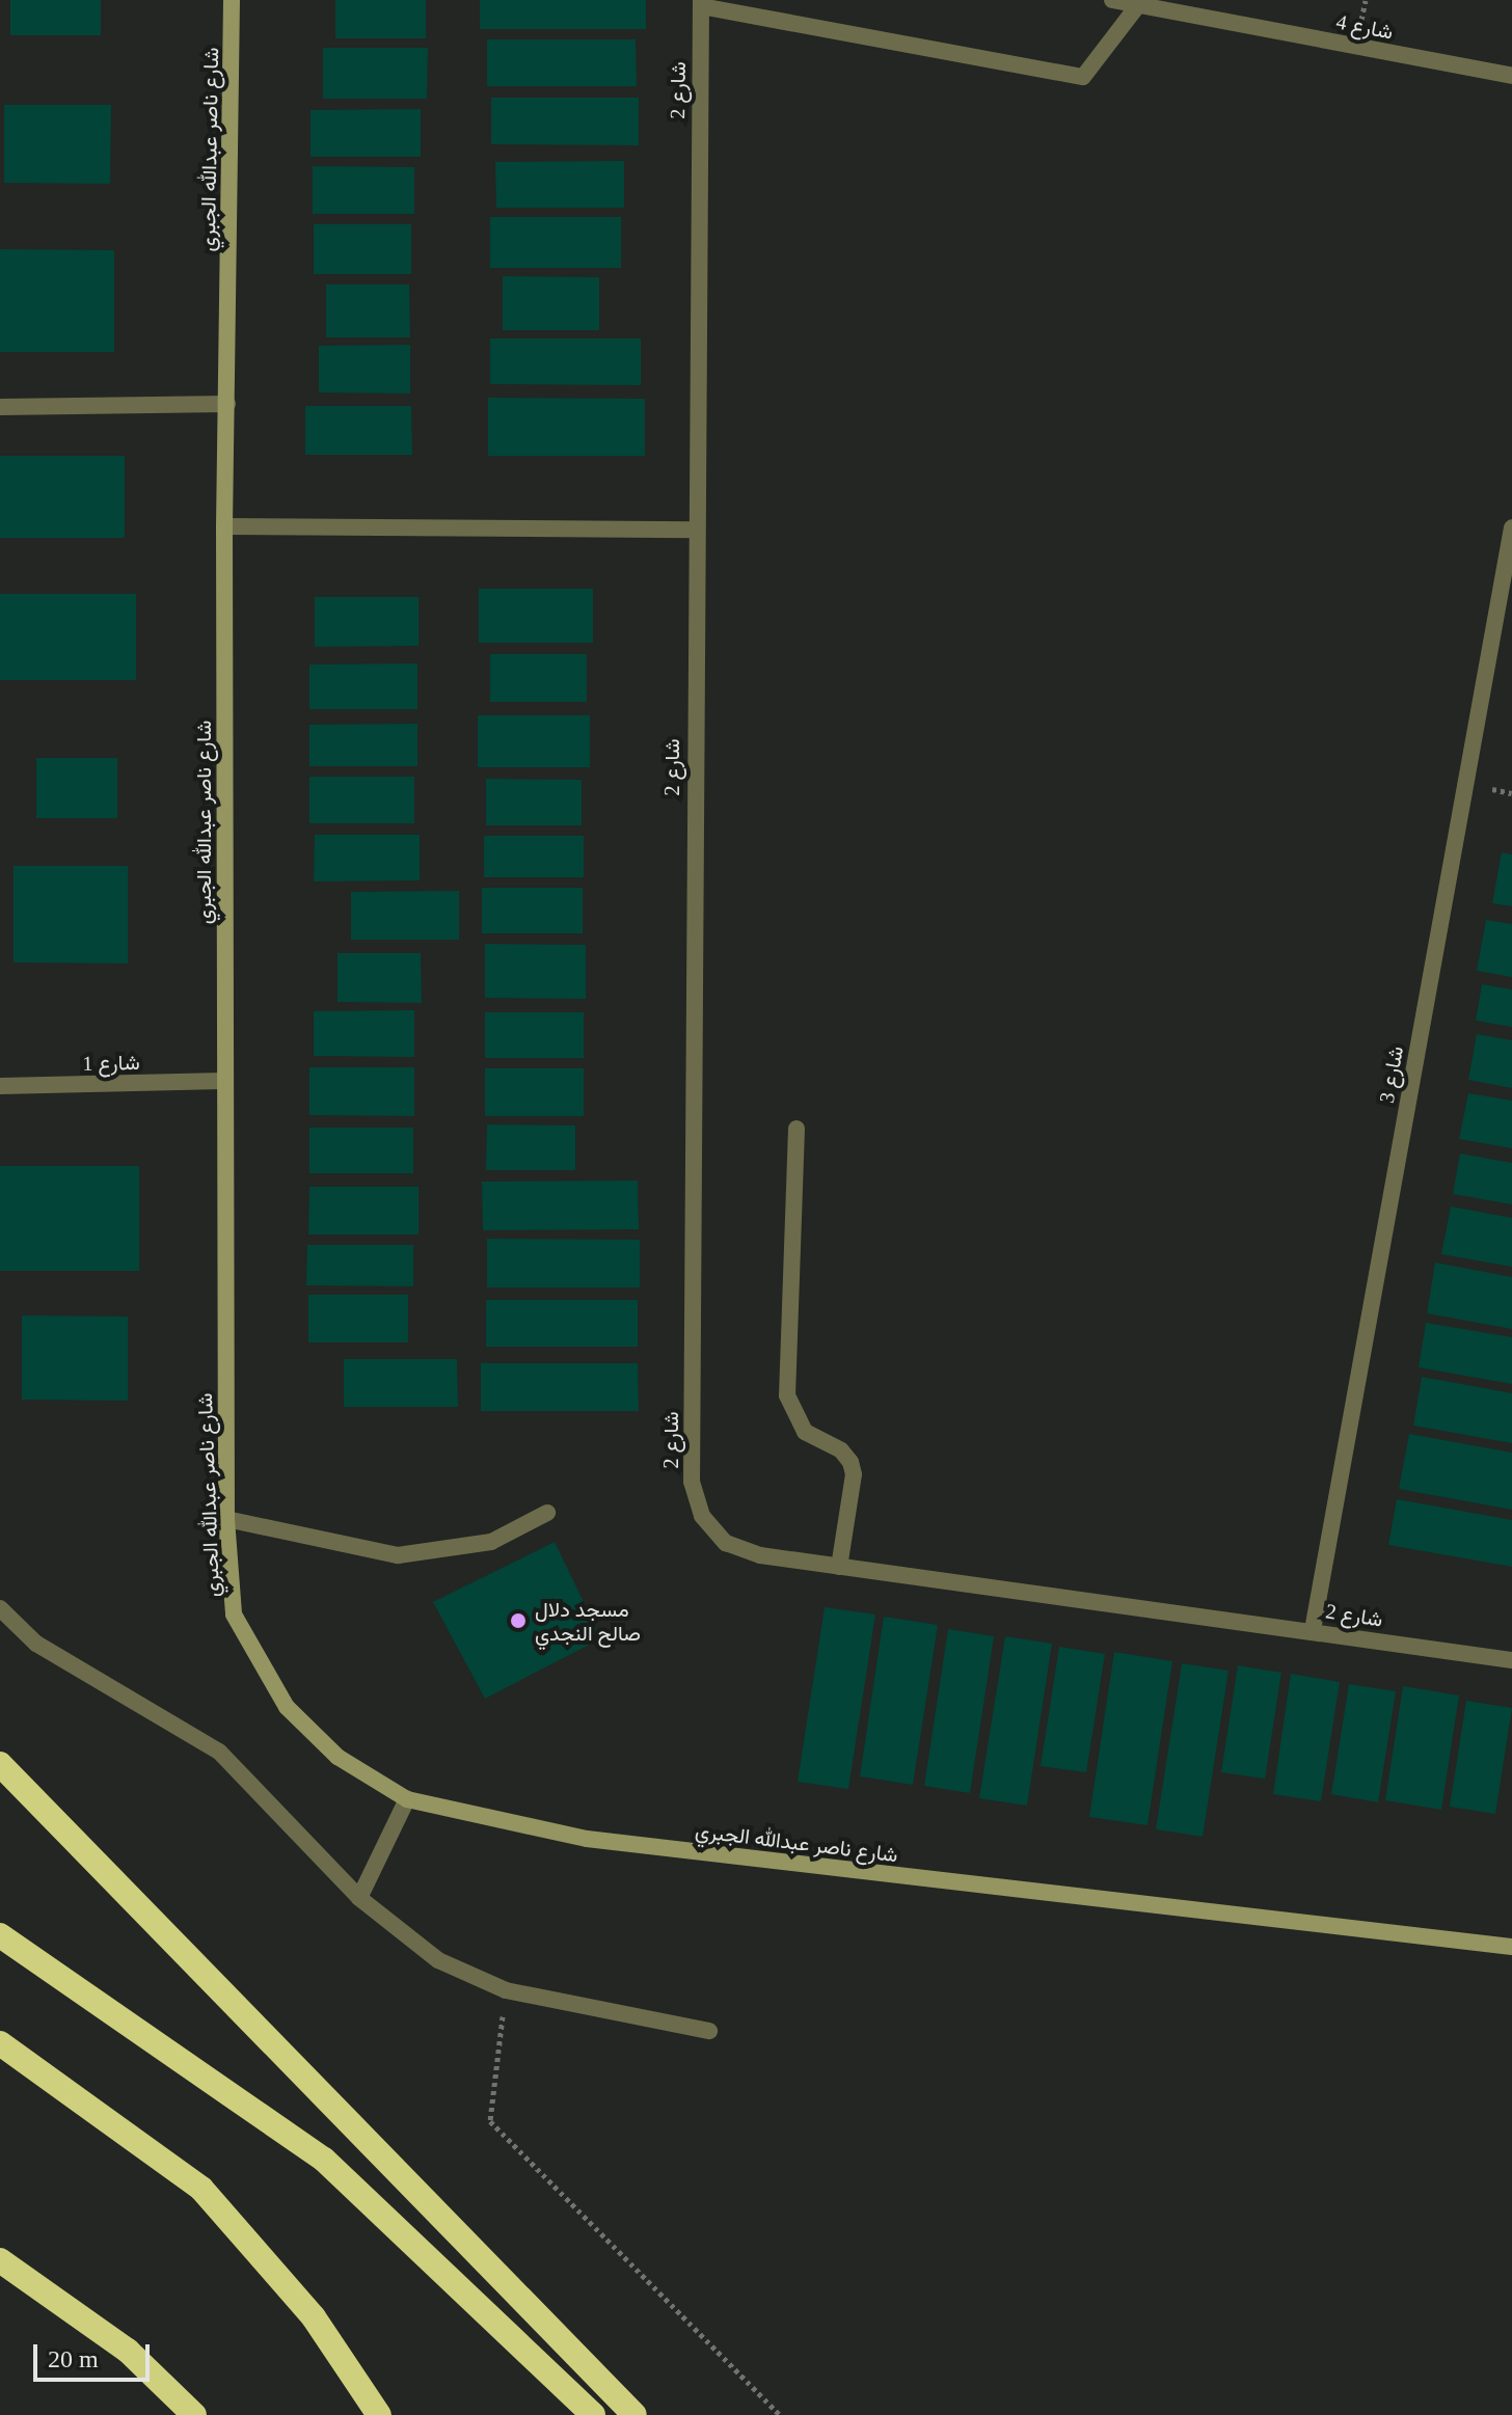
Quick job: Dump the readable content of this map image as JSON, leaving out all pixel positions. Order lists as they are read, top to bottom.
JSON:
{
  "streets": {
    "street": [
      "شارع 4",
      "شارع 2",
      "شارع ناصر عبدالله الجبري",
      "شارع 1",
      "شارع 3"
    ]
  },
  "crossings": [
    ["شارع 2", "شارع 3"],
    ["شارع ناصر عبدالله الجبري", "شارع 1"]
  ],
  "places": ["مسجد دلال صالح النجدي"],
  "scale_bar": "20 m"
}
